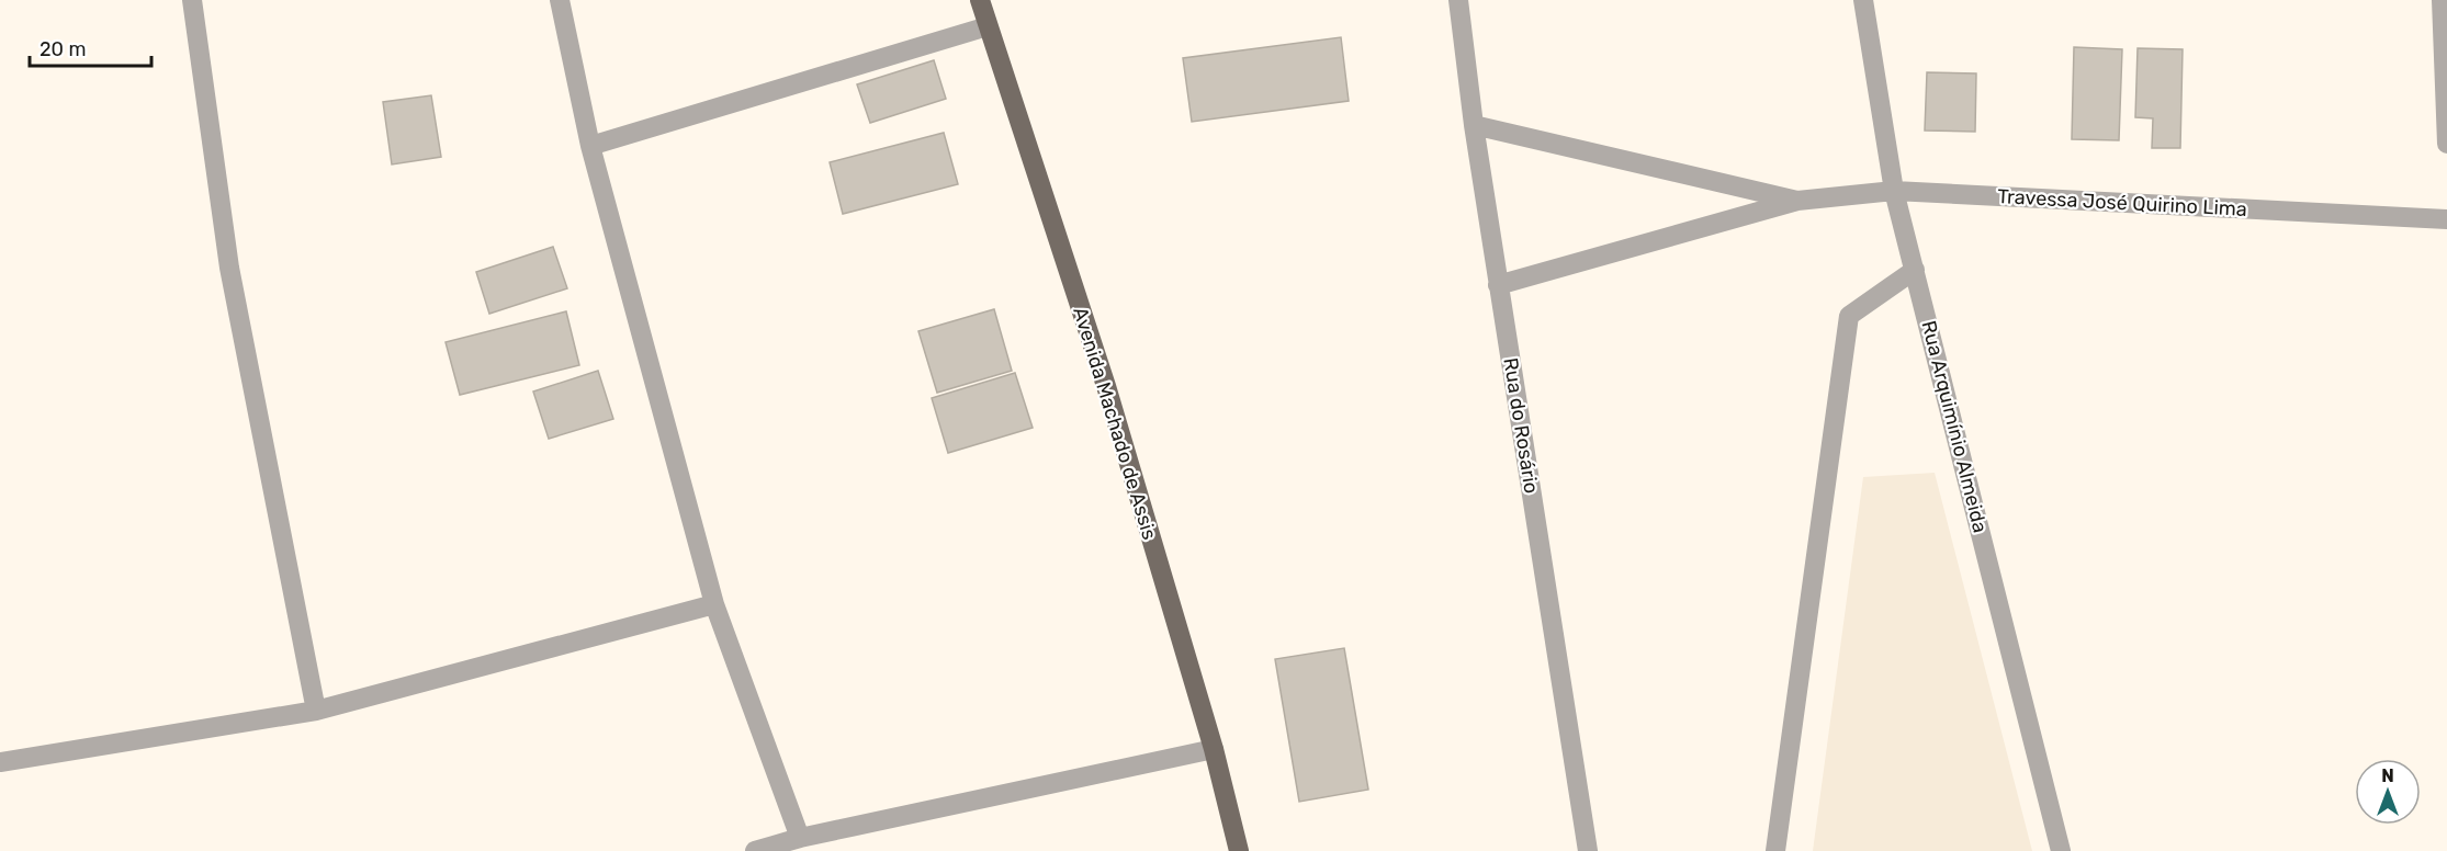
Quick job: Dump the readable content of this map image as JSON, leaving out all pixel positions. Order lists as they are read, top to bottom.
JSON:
{
  "streets": {
    "main road": ["Avenida Machado de Assis"],
    "street": ["Travessa José Quirino Lima", "Rua do Rosário", "Rua Arquimínio Almeida"]
  },
  "crossings": [
    ["Travessa José Quirino Lima", "Rua Arquimínio Almeida"]
  ],
  "scale_bar": "20 m",
  "north": "top"
}
